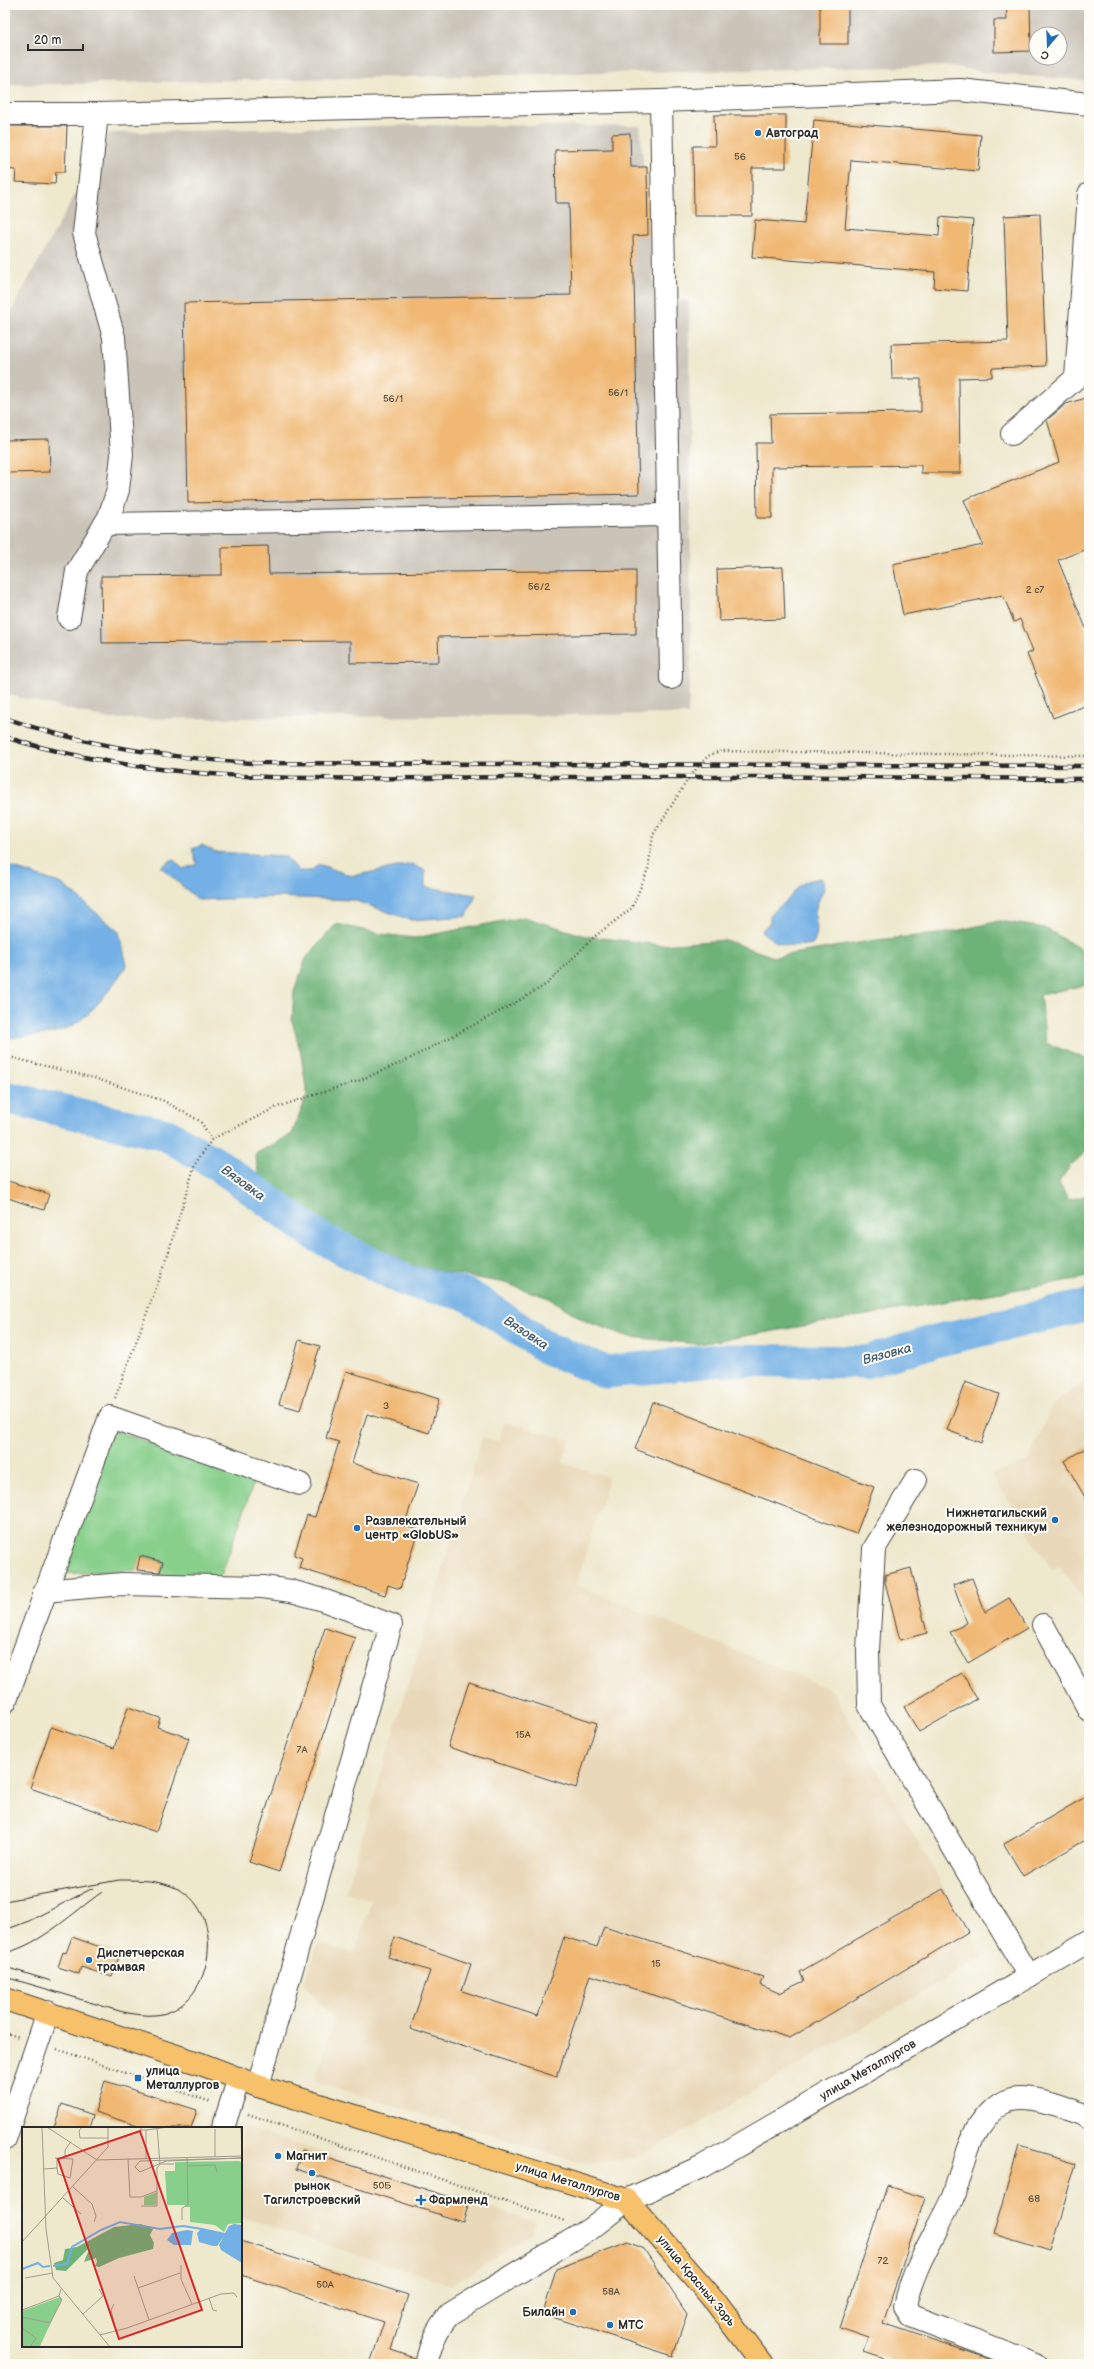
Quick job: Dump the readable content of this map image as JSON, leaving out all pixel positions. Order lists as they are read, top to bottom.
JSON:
{
  "streets": {
    "main road": ["улица Металлургов", "улица Красных Зорь"]
  },
  "crossings": [
    ["улица Металлургов", "улица Красных Зорь"]
  ],
  "water": ["Вязовка"],
  "places": {
    "other": [
      "Автоград",
      "Нижнетагильский железнодорожный техникум",
      "Развлекательный центр «GlobUS»",
      "Диспетчерская трамвая",
      "Магнит",
      "рынок Тагилстроевский",
      "Билайн",
      "МТС"
    ],
    "transit": ["улица Металлургов"],
    "health": ["Фармленд"]
  },
  "house_numbers": [
    "56",
    "56/1",
    "56/1",
    "56/2",
    "2 с7",
    "3",
    "15А",
    "7А",
    "15",
    "50Б",
    "68",
    "72",
    "50А",
    "58А"
  ],
  "scale_bar": "20 m",
  "north": "bottom"
}
